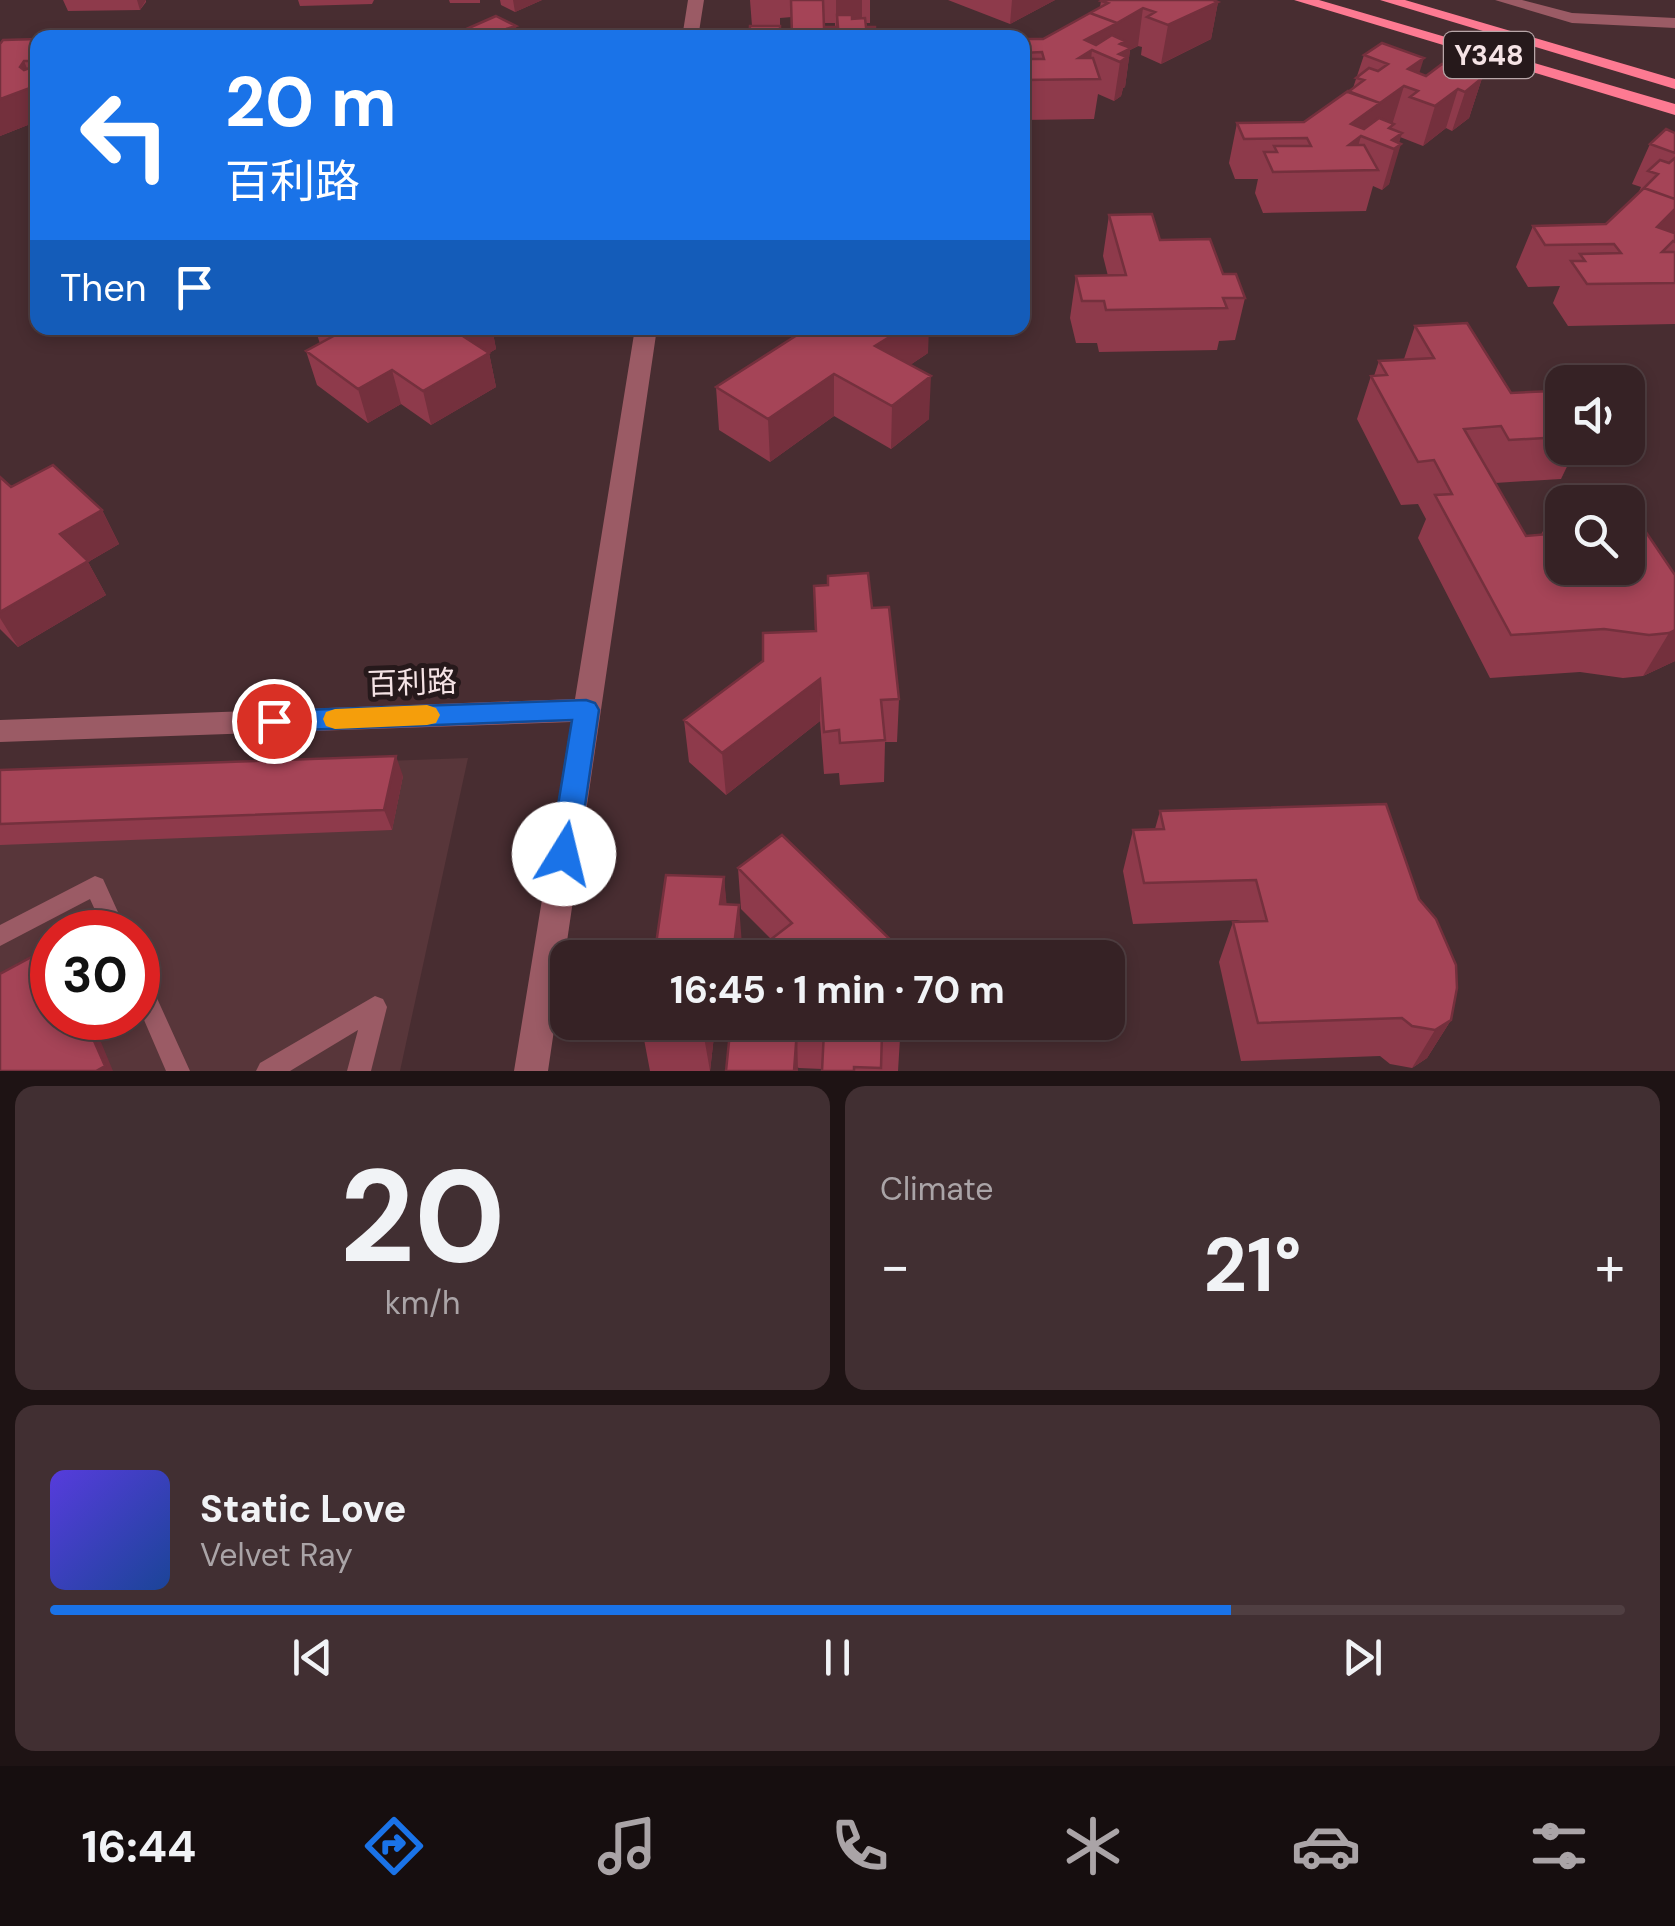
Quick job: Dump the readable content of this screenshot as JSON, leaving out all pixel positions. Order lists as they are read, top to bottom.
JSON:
{
  "streets": {
    "main road": ["Y348"],
    "street": ["百利路"]
  },
  "page": {
    "turn": ["20 m", "百利路"],
    "then": "Then",
    "limit": "30",
    "trip": "16:45 · 1 min · 70 m",
    "tile": [
      ["20", "km/h"],
      "Climate"
    ],
    "heat": ["−", "21°", "+"],
    "song": ["Static Love", "Velvet Ray"],
    "tabs": "16:44"
  }
}
